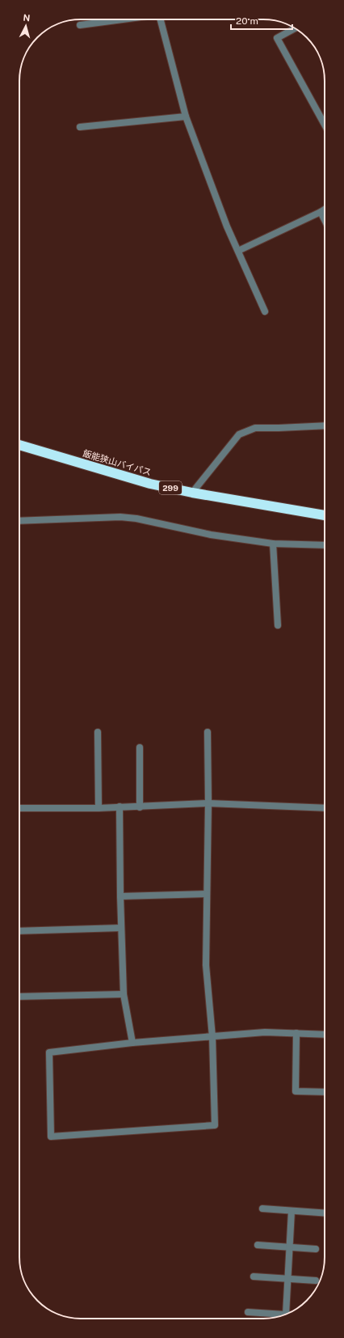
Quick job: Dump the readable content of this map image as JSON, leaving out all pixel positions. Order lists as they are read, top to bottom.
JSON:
{
  "streets": {
    "highway": ["飯能狭山バイパス", "299"]
  },
  "scale_bar": "20 m",
  "north": "top"
}
